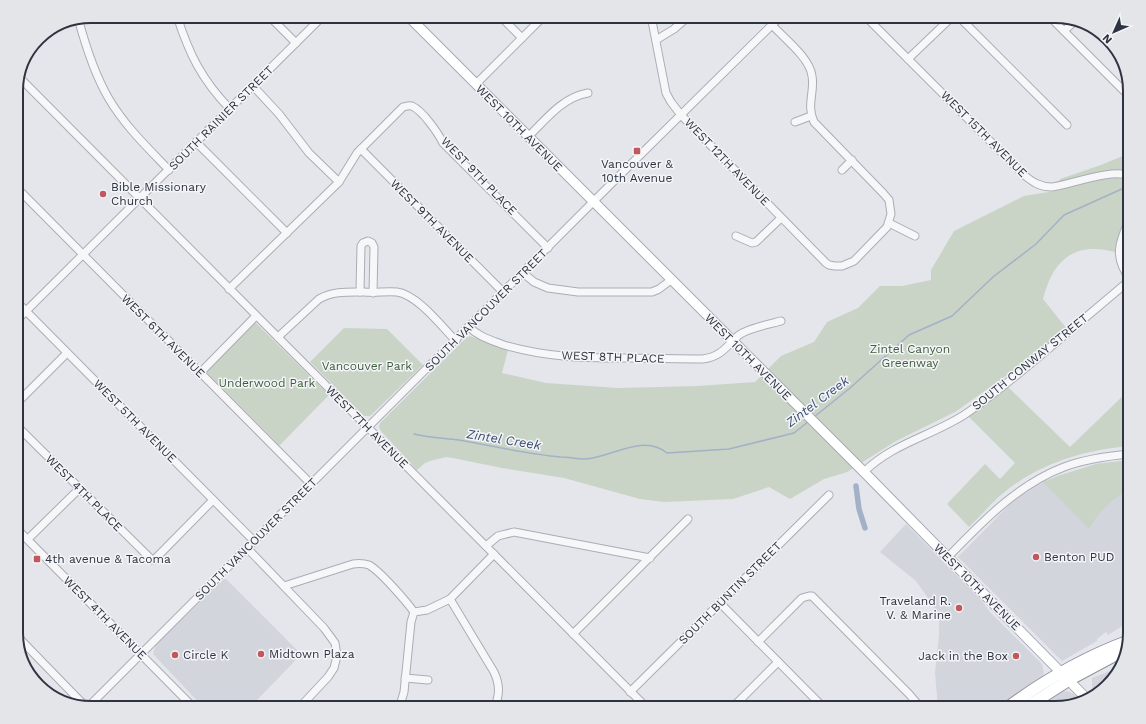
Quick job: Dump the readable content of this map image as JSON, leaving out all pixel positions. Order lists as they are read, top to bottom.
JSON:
{
  "streets": {
    "main road": ["WEST 10TH AVENUE"],
    "street": [
      "SOUTH RAINIER STREET",
      "WEST 15TH AVENUE",
      "WEST 12TH AVENUE",
      "WEST 9TH PLACE",
      "WEST 9TH AVENUE",
      "SOUTH VANCOUVER STREET",
      "WEST 6TH AVENUE",
      "WEST 8TH PLACE",
      "SOUTH CONWAY STREET",
      "WEST 5TH AVENUE",
      "WEST 7TH AVENUE",
      "WEST 4TH PLACE",
      "SOUTH BUNTIN STREET",
      "WEST 4TH AVENUE"
    ]
  },
  "crossings": [
    ["SOUTH RAINIER STREET", "WEST 6TH AVENUE"],
    ["SOUTH RAINIER STREET", "WEST 5TH AVENUE"],
    ["SOUTH RAINIER STREET", "WEST 7TH AVENUE"],
    ["WEST 10TH AVENUE", "SOUTH VANCOUVER STREET"],
    ["WEST 10TH AVENUE", "WEST 8TH PLACE"],
    ["WEST 10TH AVENUE", "SOUTH CONWAY STREET"],
    ["WEST 12TH AVENUE", "SOUTH VANCOUVER STREET"],
    ["WEST 9TH PLACE", "WEST 9TH AVENUE"],
    ["WEST 9TH PLACE", "SOUTH VANCOUVER STREET"],
    ["WEST 9TH AVENUE", "SOUTH VANCOUVER STREET"],
    ["SOUTH VANCOUVER STREET", "WEST 6TH AVENUE"],
    ["SOUTH VANCOUVER STREET", "WEST 8TH PLACE"],
    ["SOUTH VANCOUVER STREET", "WEST 5TH AVENUE"],
    ["SOUTH VANCOUVER STREET", "WEST 7TH AVENUE"],
    ["SOUTH VANCOUVER STREET", "WEST 4TH AVENUE"],
    ["WEST 5TH AVENUE", "WEST 4TH PLACE"],
    ["WEST 7TH AVENUE", "SOUTH BUNTIN STREET"]
  ],
  "water": ["Zintel Creek"],
  "parks": ["Zintel Canyon Greenway", "Vancouver Park", "Underwood Park"],
  "places": {
    "transit": ["Vancouver & 10th Avenue", "4th avenue & Tacoma"],
    "other": [
      "Bible Missionary Church",
      "Benton PUD",
      "Traveland R. V. & Marine",
      "Midtown Plaza",
      "Circle K",
      "Jack in the Box"
    ]
  },
  "north": "bottom left"
}
